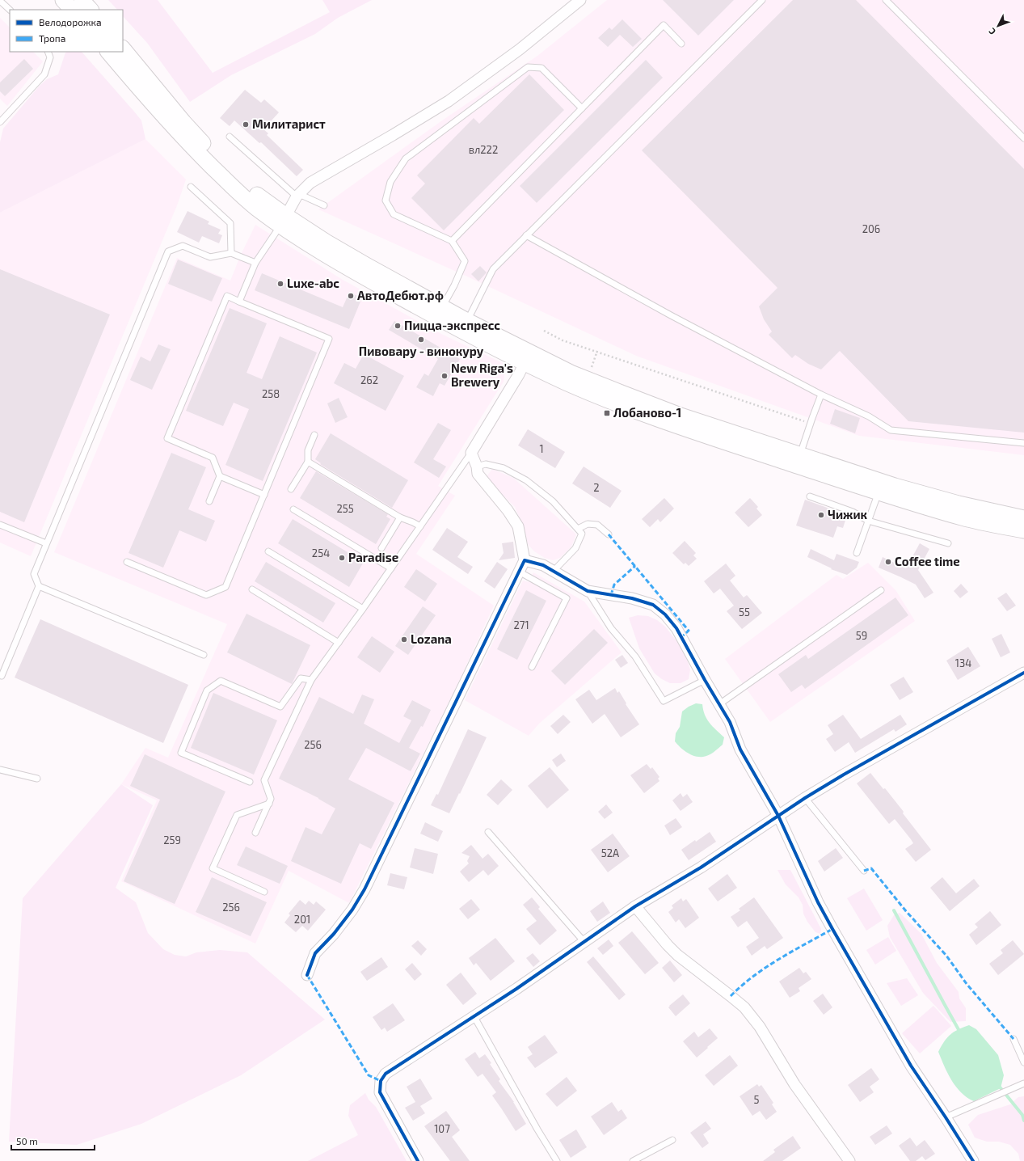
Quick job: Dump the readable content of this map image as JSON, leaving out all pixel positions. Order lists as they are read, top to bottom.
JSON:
{
  "places": {
    "other": [
      "Милитарист",
      "Luxe-abc",
      "АвтоДебют.рф",
      "Пицца-экспресс",
      "Пивовару - винокуру",
      "New Riga's Brewery",
      "Чижик",
      "Paradise",
      "Coffee time",
      "Lozana"
    ],
    "transit": ["Лобаново-1"]
  },
  "house_numbers": [
    "вл222",
    "206",
    "262",
    "258",
    "1",
    "2",
    "255",
    "254",
    "55",
    "271",
    "59",
    "134",
    "256",
    "259",
    "52А",
    "256",
    "201",
    "5",
    "107"
  ],
  "legend": ["Велодорожка", "Тропа"],
  "scale_bar": "50 m",
  "north": "bottom left"
}
